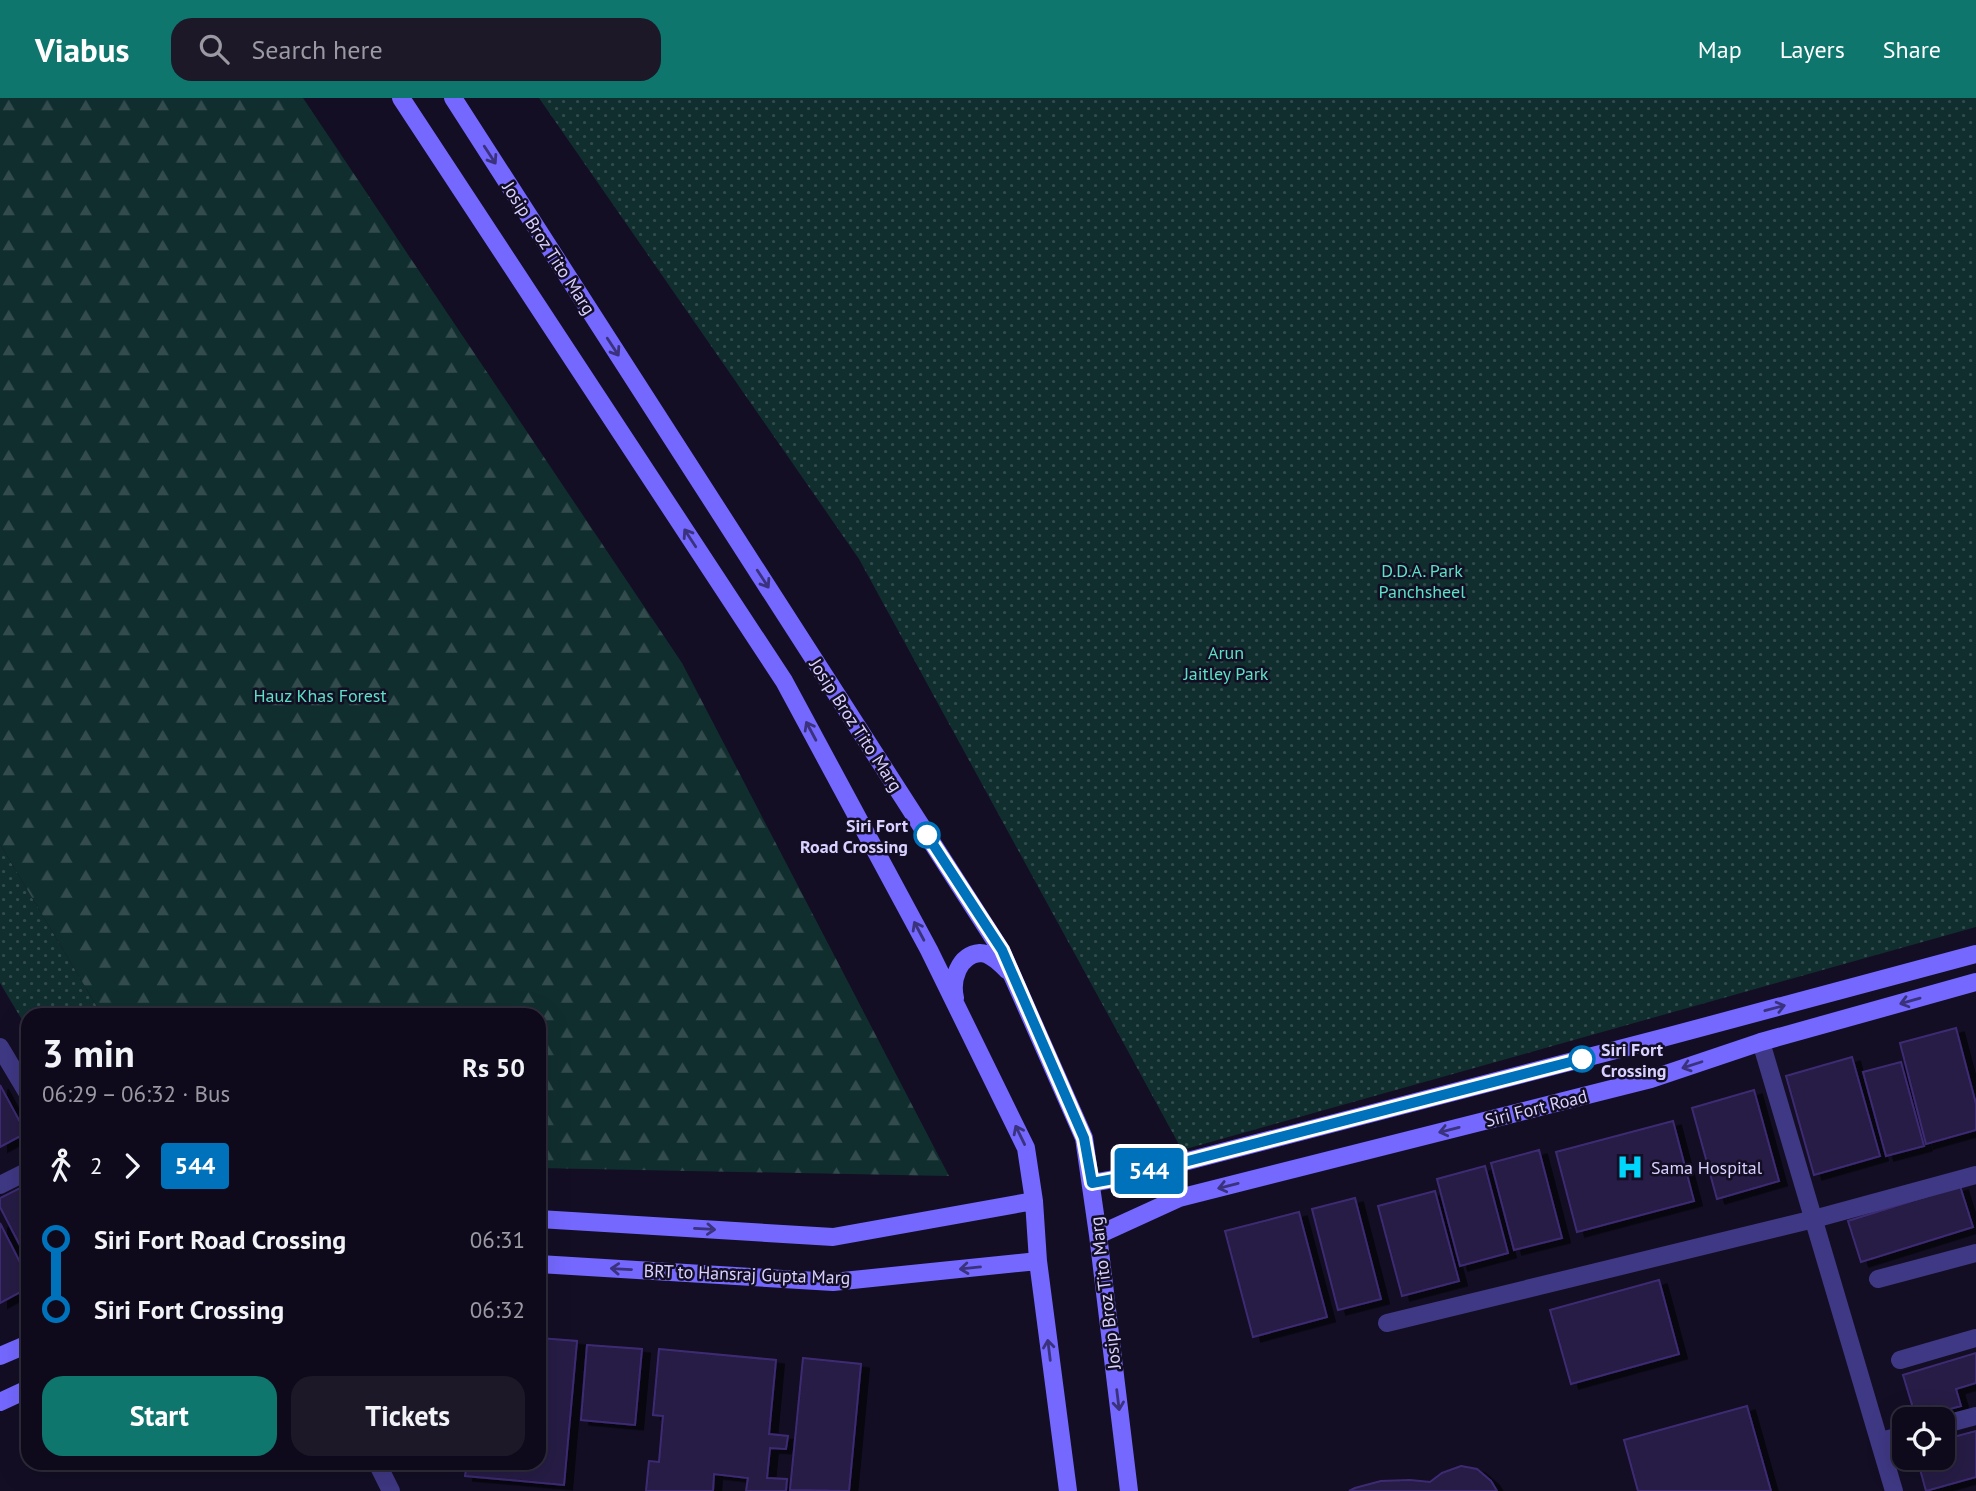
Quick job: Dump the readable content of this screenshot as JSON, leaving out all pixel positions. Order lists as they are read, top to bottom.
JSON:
{
  "streets": {
    "main road": ["Josip Broz Tito Marg", "Siri Fort Road", "BRT to Hansraj Gupta Marg"]
  },
  "crossings": [
    ["Josip Broz Tito Marg", "Siri Fort Road"],
    ["Josip Broz Tito Marg", "BRT to Hansraj Gupta Marg"]
  ],
  "parks": ["D.D.A. Park Panchsheel", "Arun Jaitley Park", "Hauz Khas Forest"],
  "places": {
    "other": ["Siri Fort Road Crossing", "Siri Fort Crossing"],
    "hospital": ["Sama Hospital"]
  },
  "lines": ["bus line 544"],
  "page": {
    "header": "Viabus",
    "search": "Search here",
    "nav": ["Map", "Layers", "Share"],
    "on_map": "544",
    "heading": ["3 min", "06:29 – 06:32 · Bus", "Rs 50"],
    "legs": ["2", "544"],
    "list": [
      {
        "name": "Siri Fort Road Crossing",
        "value": "06:31"
      },
      {
        "name": "Siri Fort Crossing",
        "value": "06:32"
      }
    ],
    "buttons": ["Start", "Tickets"]
  }
}
